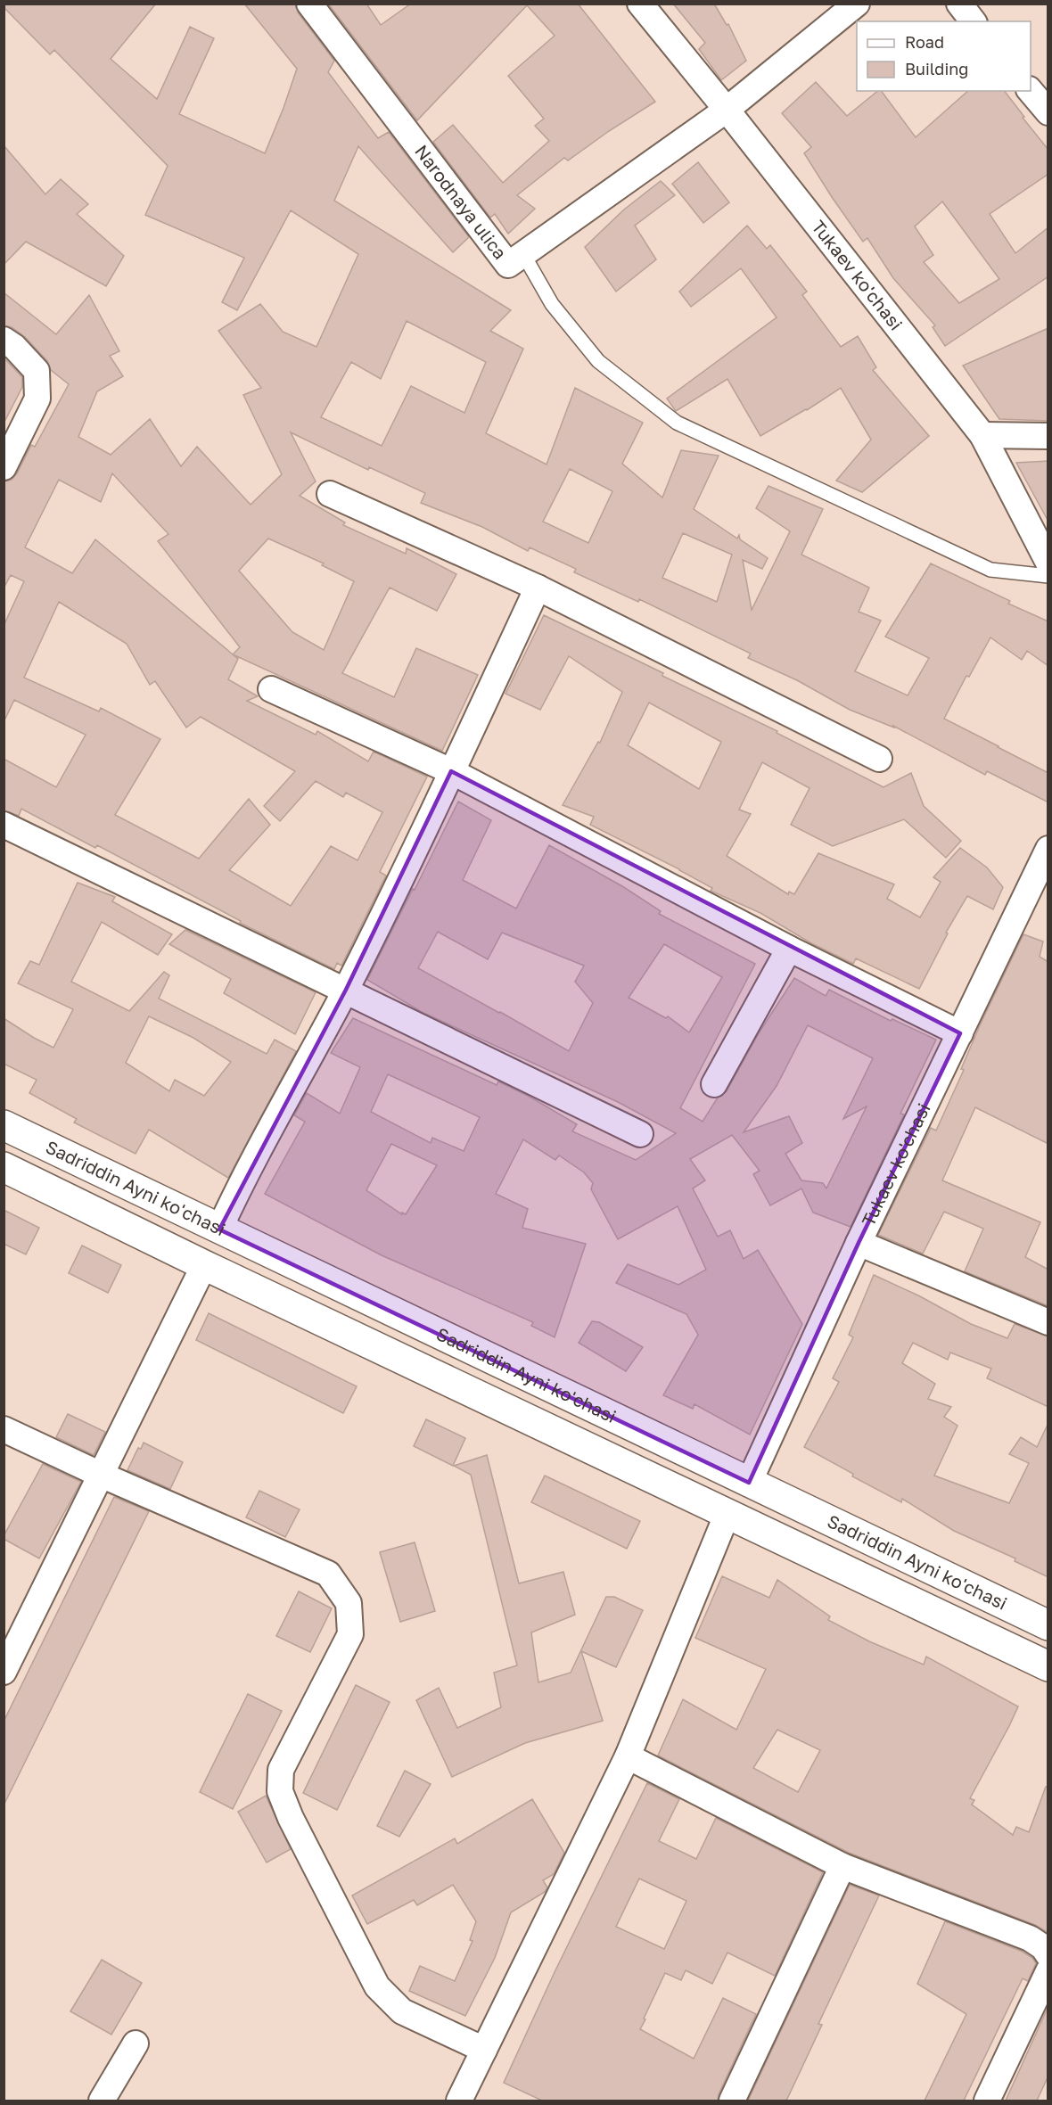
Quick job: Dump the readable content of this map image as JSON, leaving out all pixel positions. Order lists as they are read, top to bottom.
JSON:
{
  "streets": {
    "main road": ["Sadriddin Ayni ko'chasi"],
    "street": ["Narodnaya ulica", "Tukaev ko'chasi"]
  },
  "crossings": [
    ["Narodnaya ulica", "Tukaev ko'chasi"],
    ["Tukaev ko'chasi", "Sadriddin Ayni ko'chasi"]
  ],
  "legend": ["Road", "Building"]
}
